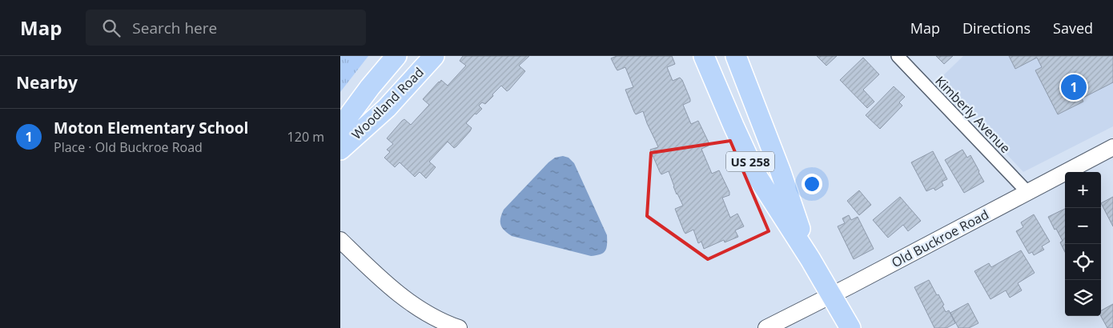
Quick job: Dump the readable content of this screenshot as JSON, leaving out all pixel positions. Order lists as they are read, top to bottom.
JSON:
{
  "streets": {
    "main road": ["Woodland Road", "US 258"],
    "street": ["Kimberly Avenue", "Old Buckroe Road"]
  },
  "crossings": [
    ["Kimberly Avenue", "Old Buckroe Road"],
    ["US 258", "Old Buckroe Road"]
  ],
  "page": {
    "header": "Map",
    "search": "Search here",
    "nav": ["Map", "Directions", "Saved"],
    "heading": "Nearby",
    "pins": "1",
    "list": [
      {
        "mark": "1",
        "name": "Moton Elementary School",
        "note": "Place · Old Buckroe Road",
        "value": "120 m"
      }
    ],
    "map_buttons": ["+", "−"]
  }
}
